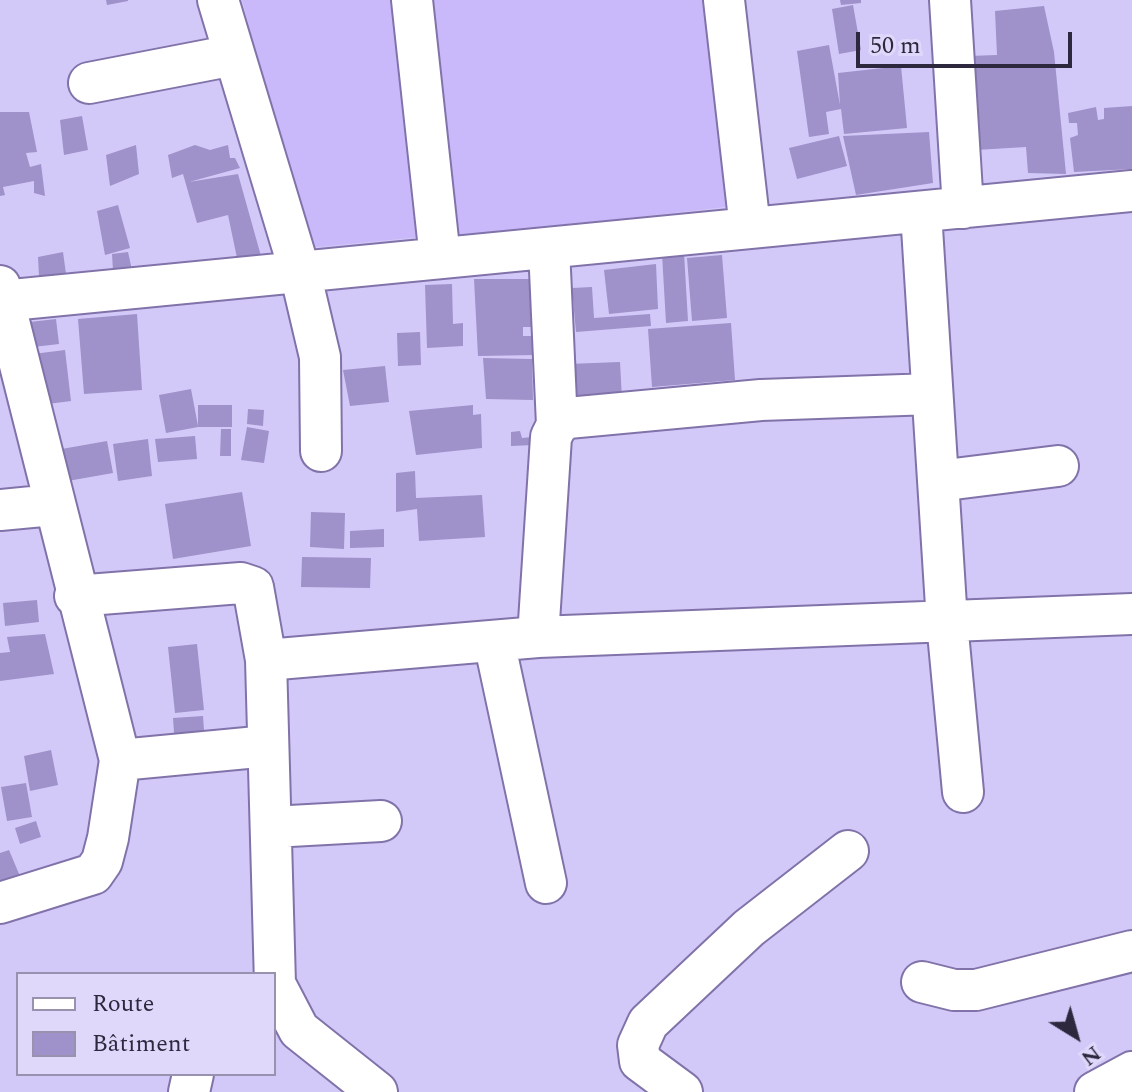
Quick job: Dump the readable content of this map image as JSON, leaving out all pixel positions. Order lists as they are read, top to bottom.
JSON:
{
  "legend": ["Route", "Bâtiment"],
  "scale_bar": "50 m",
  "north": "bottom right"
}
